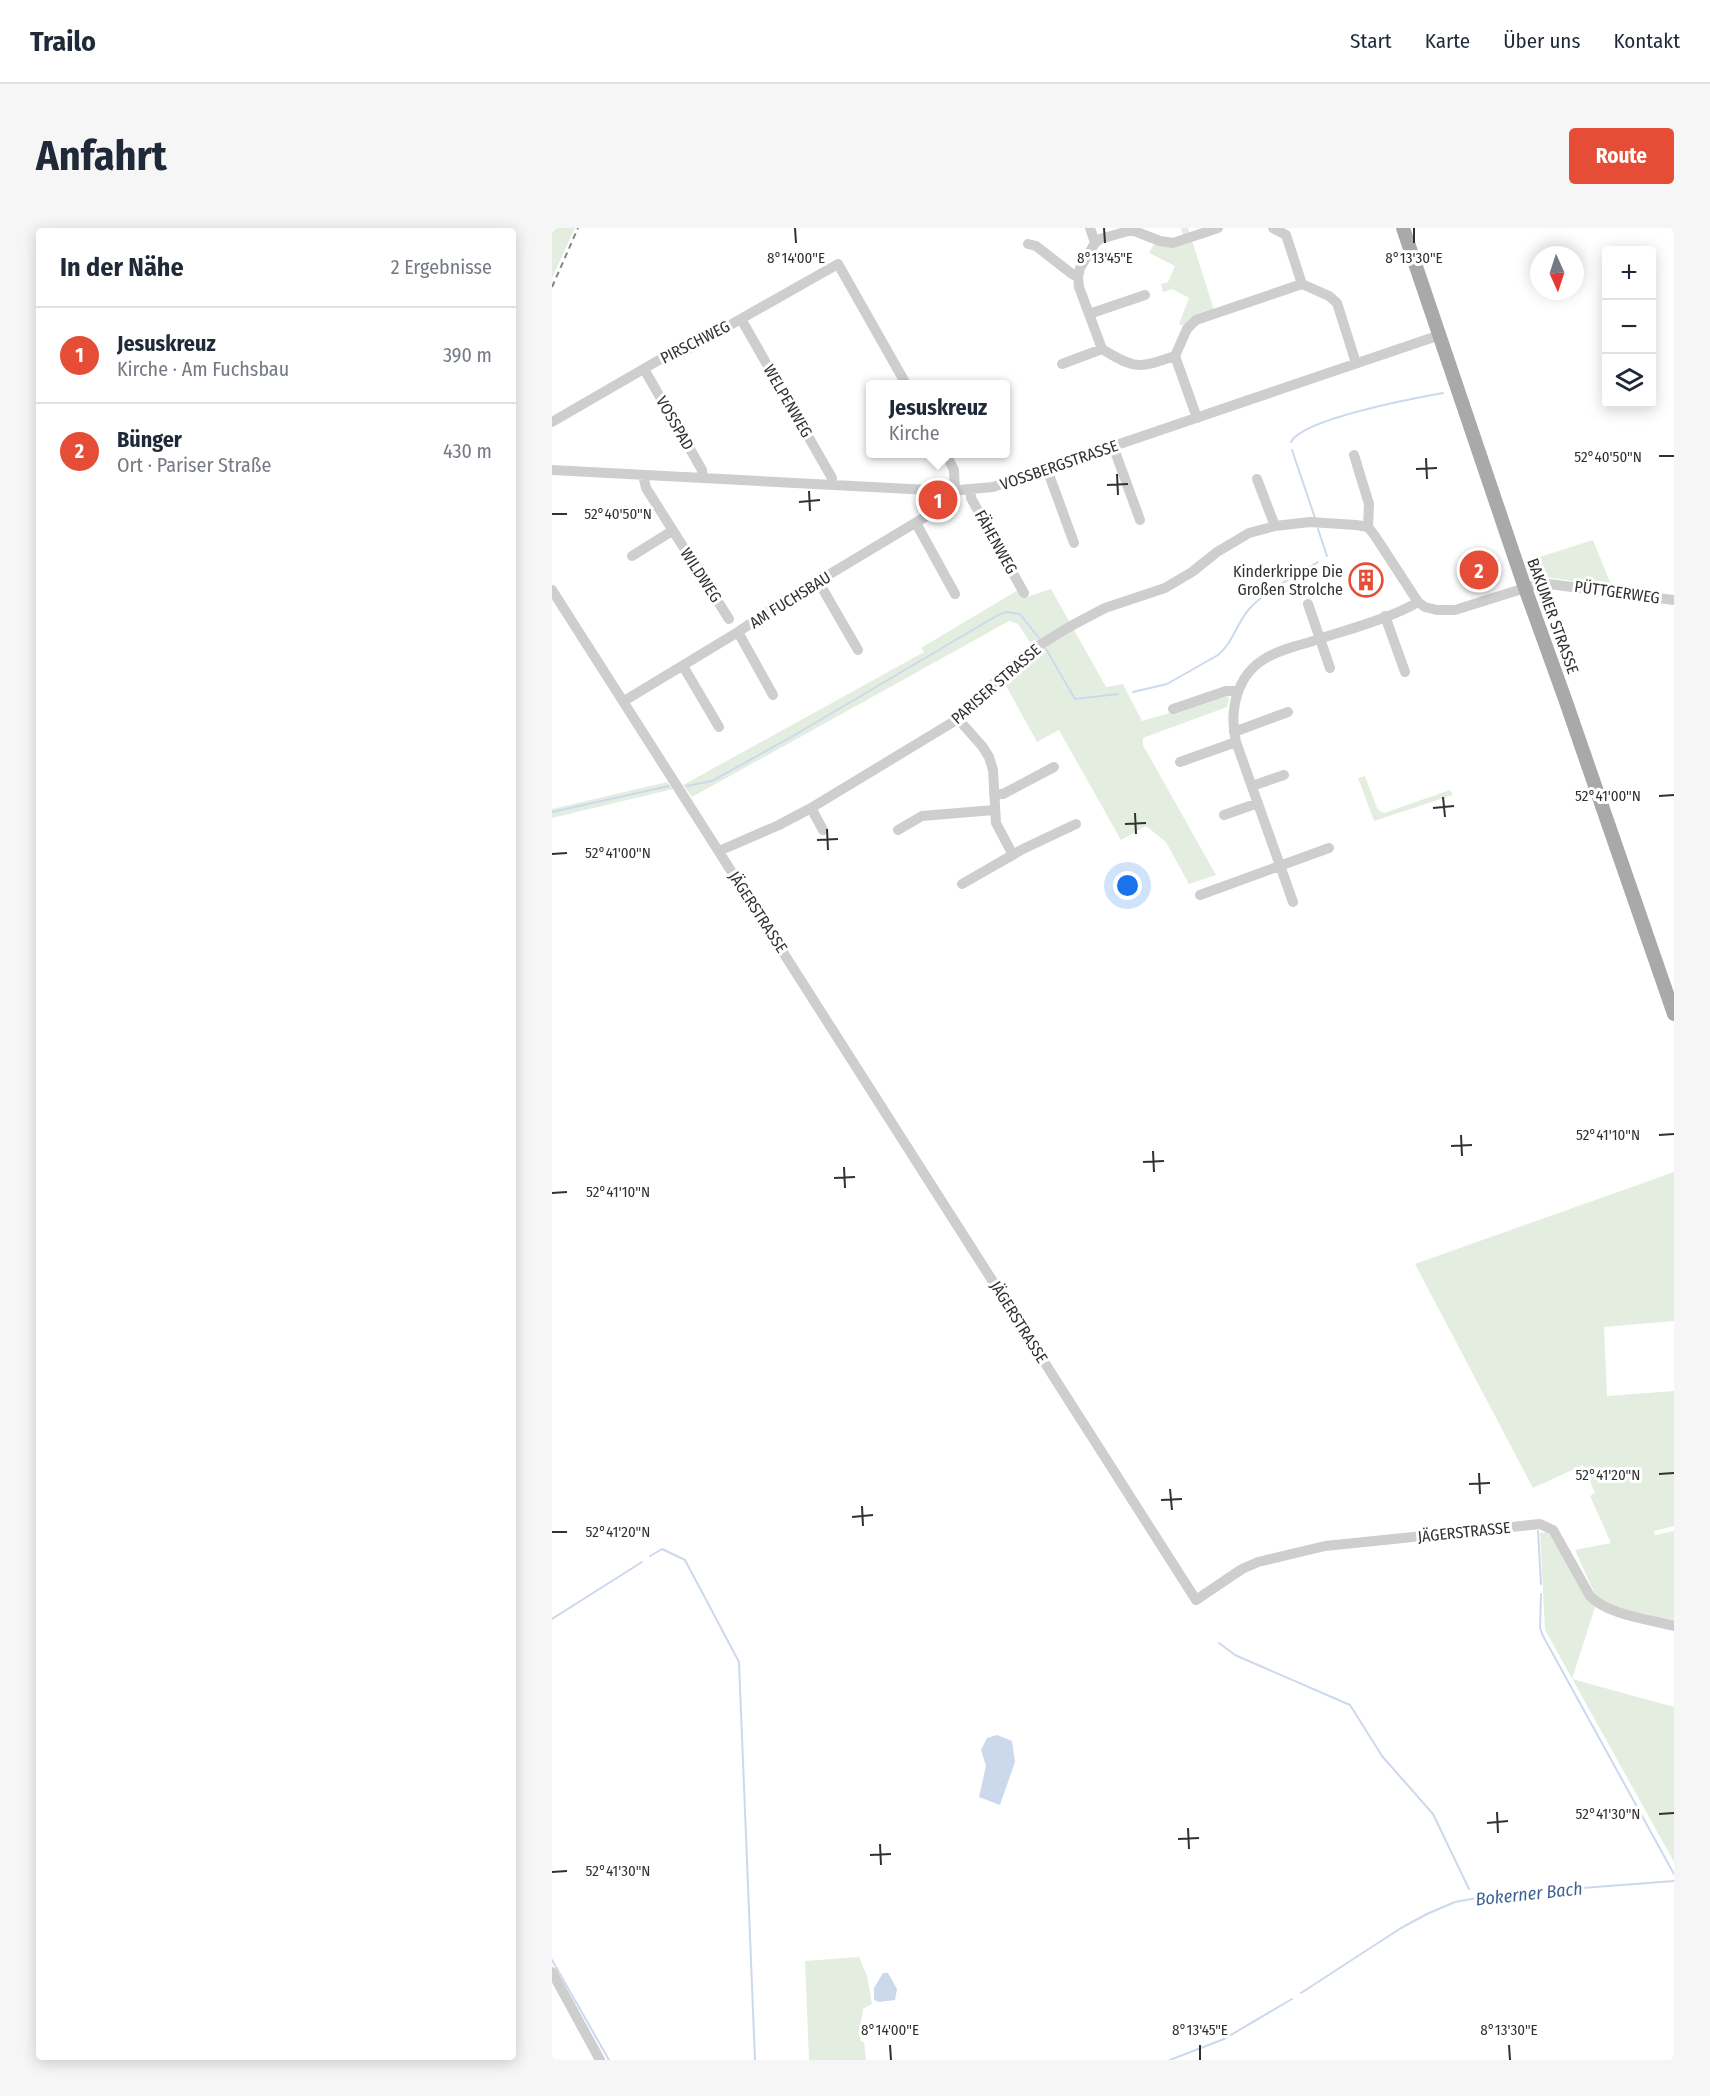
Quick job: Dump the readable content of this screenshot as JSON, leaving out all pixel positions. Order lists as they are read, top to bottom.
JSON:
{
  "streets": {
    "main road": ["BAKUMER STRASSE"],
    "street": [
      "PIRSCHWEG",
      "WELPENWEG",
      "VOSSPAD",
      "VOSSBERGSTRASSE",
      "FÄHENWEG",
      "WILDWEG",
      "PÜTTGERWEG",
      "AM FUCHSBAU",
      "PARISER STRASSE",
      "JÄGERSTRASSE"
    ]
  },
  "crossings": [
    ["PIRSCHWEG", "WELPENWEG"],
    ["PIRSCHWEG", "VOSSPAD"],
    ["WELPENWEG", "VOSSBERGSTRASSE"],
    ["VOSSPAD", "VOSSBERGSTRASSE"],
    ["VOSSBERGSTRASSE", "FÄHENWEG"],
    ["VOSSBERGSTRASSE", "WILDWEG"],
    ["VOSSBERGSTRASSE", "AM FUCHSBAU"],
    ["VOSSBERGSTRASSE", "BAKUMER STRASSE"],
    ["PÜTTGERWEG", "BAKUMER STRASSE"],
    ["AM FUCHSBAU", "JÄGERSTRASSE"],
    ["PARISER STRASSE", "JÄGERSTRASSE"]
  ],
  "water": ["Bokerner Bach"],
  "places": {
    "building": ["Kinderkrippe Die Großen Strolche"]
  },
  "north": "bottom",
  "page": {
    "header": "Trailo",
    "nav": [
      "Start",
      "Karte",
      "Über uns",
      "Kontakt"
    ],
    "buttons": "Route",
    "title": "Anfahrt",
    "heading": ["In der Nähe", "2 Ergebnisse"],
    "map_buttons": ["+", "−"],
    "list": [
      {
        "mark": "1",
        "name": "Jesuskreuz",
        "note": "Kirche · Am Fuchsbau",
        "value": "390 m"
      },
      {
        "mark": "2",
        "name": "Bünger",
        "note": "Ort · Pariser Straße",
        "value": "430 m"
      }
    ],
    "popup": ["Jesuskreuz", "Kirche"],
    "pins": ["1", "2"]
  },
  "coordinates": [
    "8°14'00\"E",
    "8°13'45\"E",
    "8°13'30\"E",
    "52°40'50\"N",
    "52°41'00\"N",
    "52°41'10\"N",
    "52°41'20\"N",
    "52°41'30\"N"
  ]
}
